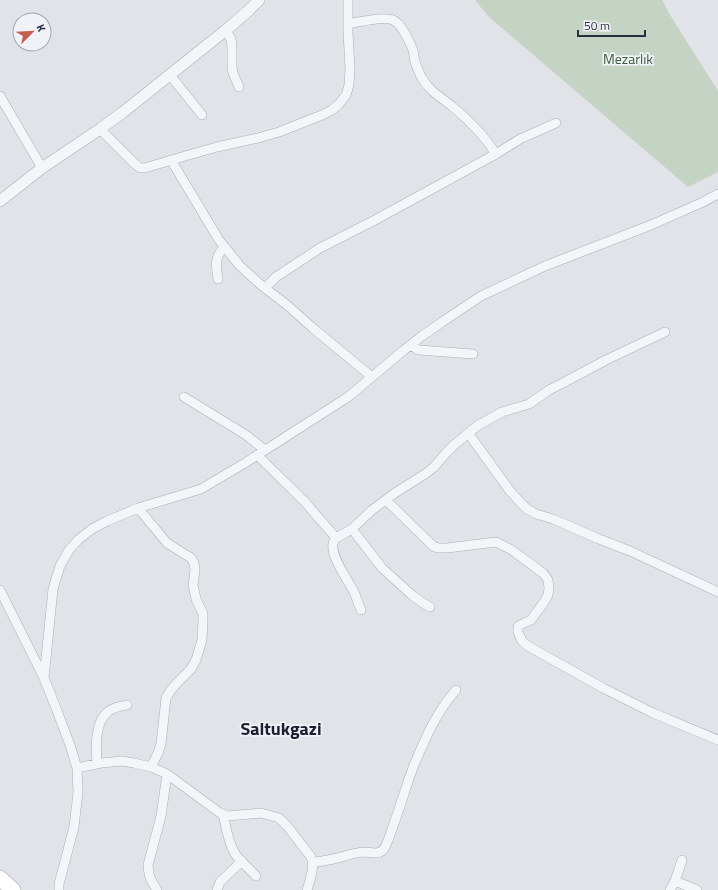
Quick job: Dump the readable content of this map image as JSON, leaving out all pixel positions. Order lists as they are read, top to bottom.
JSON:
{
  "districts": ["Saltukgazi"],
  "parks": ["Mezarlık"],
  "scale_bar": "50 m",
  "north": "top right"
}
